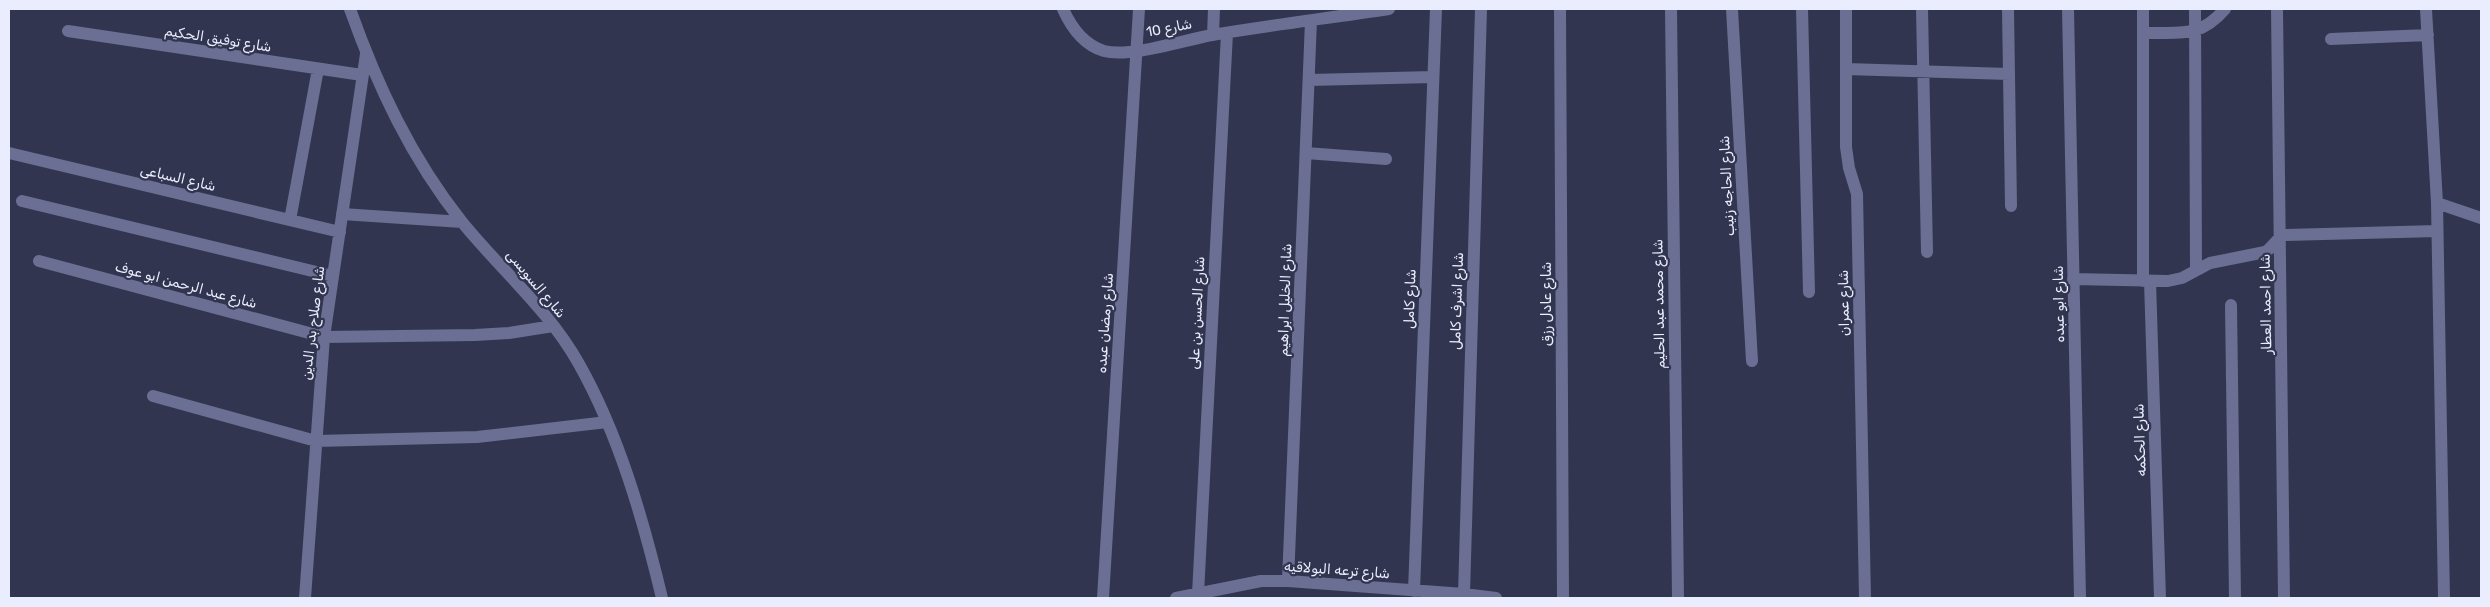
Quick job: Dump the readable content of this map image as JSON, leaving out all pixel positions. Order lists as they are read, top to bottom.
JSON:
{
  "streets": {
    "street": [
      "شارع 10",
      "شارع توفيق الحكيم",
      "شارع السباعى",
      "شارع الحاجه زنيب",
      "شارع السويسى",
      "شارع عبد الرحمن ابو عوف",
      "شارع كامل",
      "شارع الخليل ابراهيم",
      "شارع اشرف كامل",
      "شارع عمران",
      "شارع عادل رزق",
      "شارع محمد عبد الحليم",
      "شارع ابو عبده",
      "شارع احمد العطار",
      "شارع الحسن بن على",
      "شارع صلاح بدر الدين",
      "شارع رمضان عبده",
      "شارع الحكمه",
      "شارع ترعه البولاقيه"
    ]
  },
  "crossings": [
    ["شارع 10", "شارع الخليل ابراهيم"],
    ["شارع 10", "شارع الحسن بن على"],
    ["شارع 10", "شارع رمضان عبده"],
    ["شارع توفيق الحكيم", "شارع صلاح بدر الدين"],
    ["شارع السباعى", "شارع صلاح بدر الدين"],
    ["شارع السويسى", "شارع عبد الرحمن ابو عوف"],
    ["شارع السويسى", "شارع صلاح بدر الدين"],
    ["شارع عبد الرحمن ابو عوف", "شارع صلاح بدر الدين"],
    ["شارع كامل", "شارع ترعه البولاقيه"],
    ["شارع الخليل ابراهيم", "شارع ترعه البولاقيه"],
    ["شارع اشرف كامل", "شارع ترعه البولاقيه"],
    ["شارع الحسن بن على", "شارع ترعه البولاقيه"]
  ]
}
